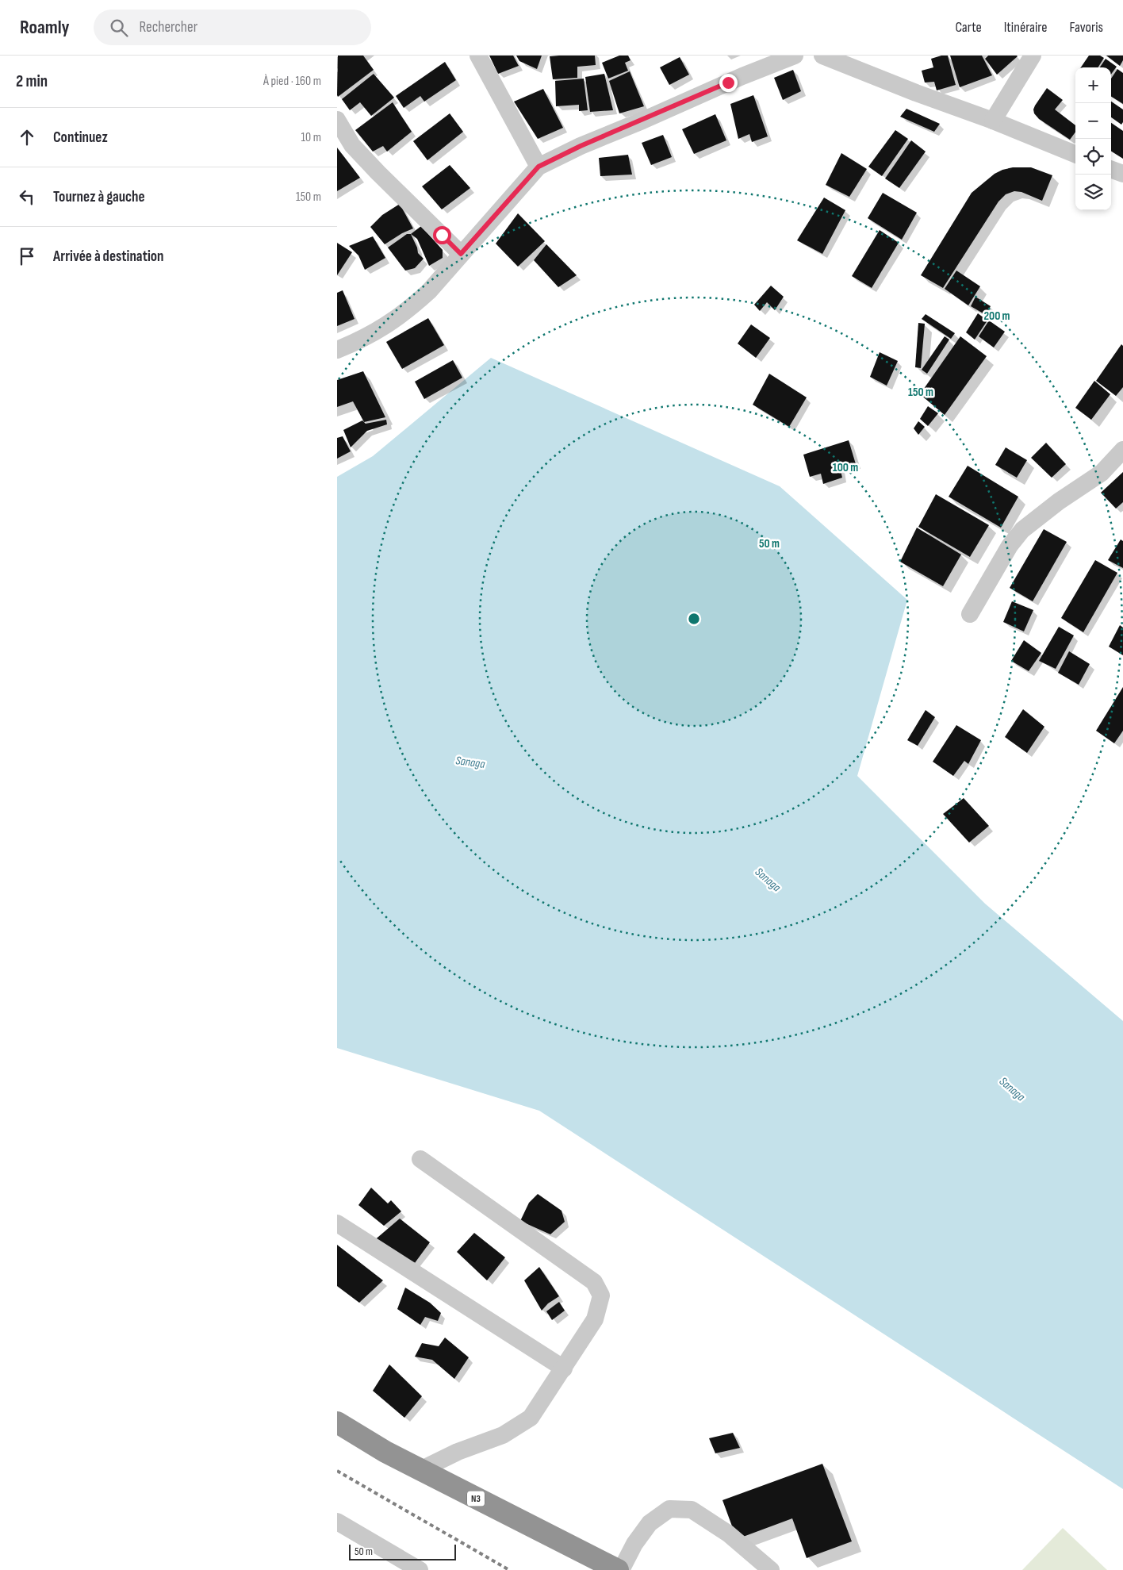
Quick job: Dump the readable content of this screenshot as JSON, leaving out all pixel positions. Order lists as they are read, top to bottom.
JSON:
{
  "streets": {
    "highway": ["N3"]
  },
  "water": ["Sanaga"],
  "scale_bar": "50 m",
  "page": {
    "header": "Roamly",
    "search": "Rechercher",
    "nav": ["Carte", "Itinéraire", "Favoris"],
    "heading": ["2 min", "À pied · 160 m"],
    "map_buttons": ["+", "−"],
    "list": [
      ["Continuez", "10 m"],
      ["Tournez à gauche", "150 m"],
      "Arrivée à destination"
    ],
    "scale": "50 m"
  },
  "rings": [
    "200 m",
    "150 m",
    "100 m",
    "50 m"
  ]
}
